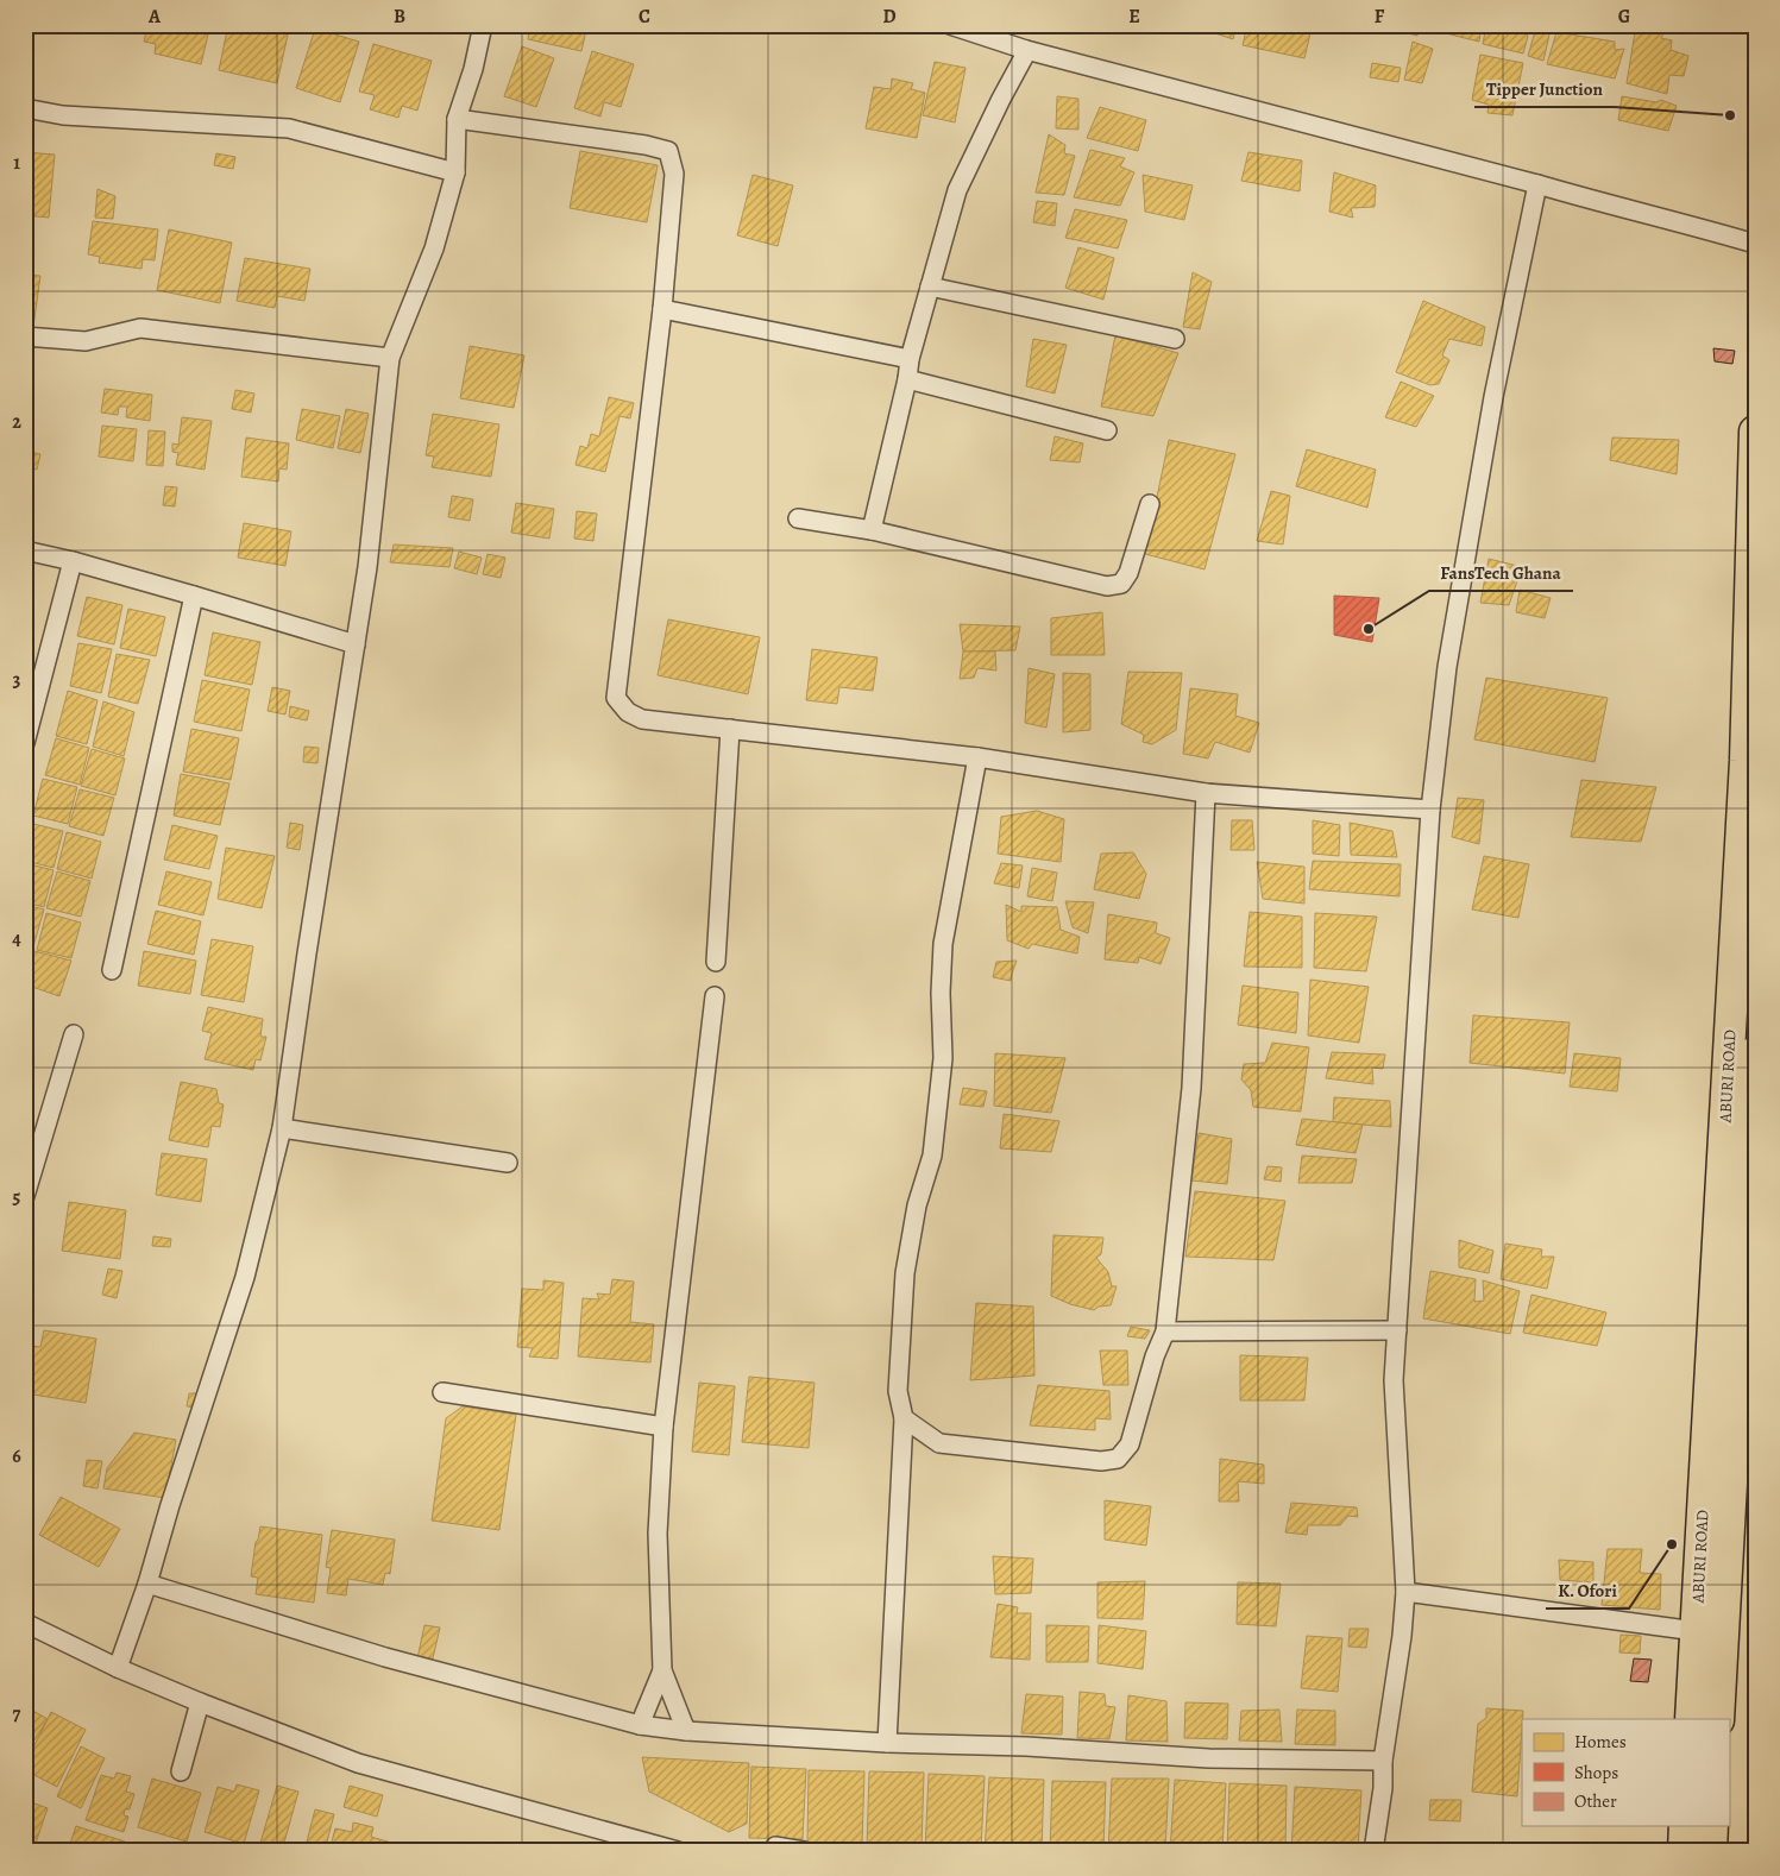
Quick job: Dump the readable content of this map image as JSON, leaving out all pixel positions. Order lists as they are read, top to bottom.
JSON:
{
  "streets": {
    "highway": ["ABURI ROAD"]
  },
  "places": ["Tipper Junction", "FansTech Ghana", "K. Ofori"],
  "legend": ["Homes", "Shops", "Other"],
  "grid": {
    "columns": [
      "A",
      "B",
      "C",
      "D",
      "E",
      "F",
      "G"
    ],
    "rows": [
      "1",
      "2",
      "3",
      "4",
      "5",
      "6",
      "7"
    ]
  }
}
